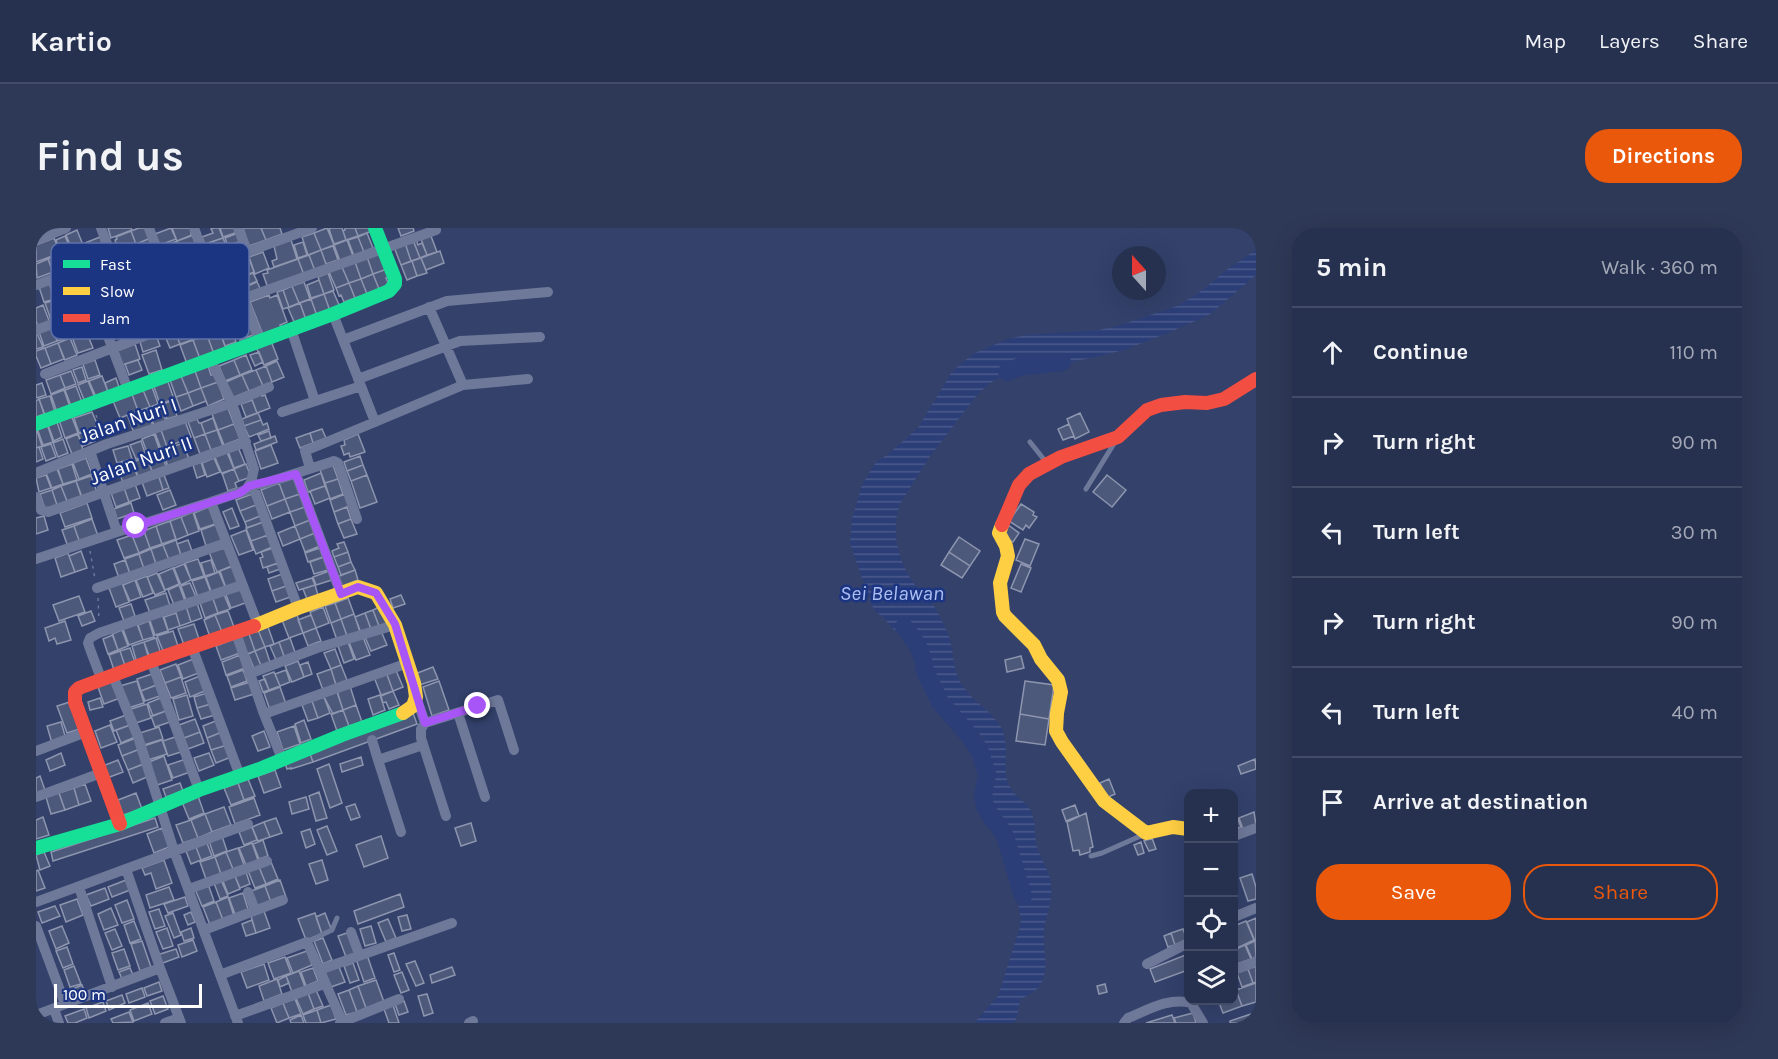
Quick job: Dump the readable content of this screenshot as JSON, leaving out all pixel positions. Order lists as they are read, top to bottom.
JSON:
{
  "streets": {
    "street": ["Jalan Nuri I", "Jalan Nuri II"]
  },
  "water": ["Sei Belawan"],
  "legend": ["Fast", "Slow", "Jam"],
  "scale_bar": "100 m",
  "north": "top",
  "page": {
    "header": "Kartio",
    "nav": ["Map", "Layers", "Share"],
    "buttons": [
      "Directions",
      ["Save", "Share"]
    ],
    "title": "Find us",
    "heading": ["5 min", "Walk · 360 m"],
    "list": [
      ["Continue", "110 m"],
      ["Turn right", "90 m"],
      ["Turn left", "30 m"],
      ["Turn right", "90 m"],
      ["Turn left", "40 m"],
      "Arrive at destination"
    ],
    "map_buttons": ["+", "−"],
    "scale": "100 m"
  }
}
